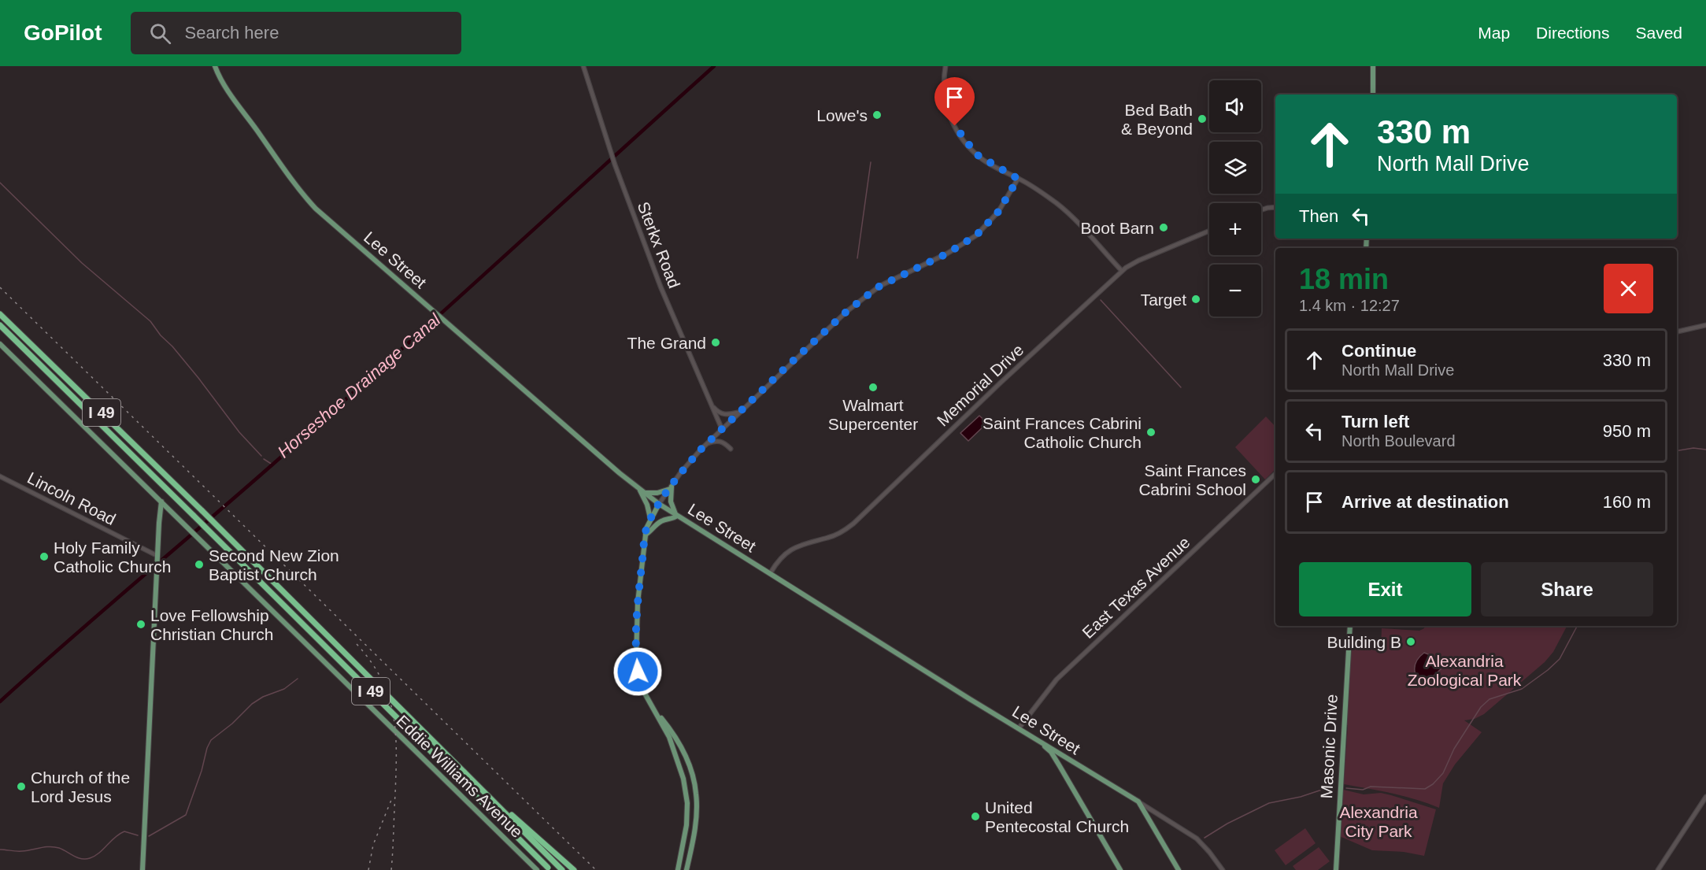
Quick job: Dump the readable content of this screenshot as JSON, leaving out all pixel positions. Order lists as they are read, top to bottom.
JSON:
{
  "streets": {
    "highway": ["I 49"],
    "main road": ["Lee Street", "Masonic Drive", "Eddie Williams Avenue"],
    "street": [
      "Sterkx Road",
      "Memorial Drive",
      "Lincoln Road",
      "East Texas Avenue"
    ]
  },
  "crossings": [
    ["Lee Street", "Memorial Drive"],
    ["Lee Street", "East Texas Avenue"]
  ],
  "water": ["Horseshoe Drainage Canal"],
  "parks": ["Alexandria Zoological Park", "Alexandria City Park"],
  "places": [
    "Lowe's",
    "Bed Bath & Beyond",
    "Boot Barn",
    "Target",
    "The Grand",
    "Walmart Supercenter",
    "Saint Frances Cabrini Catholic Church",
    "Saint Frances Cabrini School",
    "Holy Family Catholic Church",
    "Second New Zion Baptist Church",
    "Love Fellowship Christian Church",
    "Building B",
    "Church of the Lord Jesus",
    "United Pentecostal Church"
  ],
  "page": {
    "header": "GoPilot",
    "search": "Search here",
    "nav": ["Map", "Directions", "Saved"],
    "map_buttons": ["+", "−"],
    "turn": ["330 m", "North Mall Drive"],
    "then": "Then",
    "heading": ["18 min", "1.4 km · 12:27"],
    "list": [
      {
        "name": "Continue",
        "note": "North Mall Drive",
        "value": "330 m"
      },
      {
        "name": "Turn left",
        "note": "North Boulevard",
        "value": "950 m"
      },
      {
        "name": "Arrive at destination",
        "value": "160 m"
      }
    ],
    "buttons": ["Exit", "Share"]
  }
}
